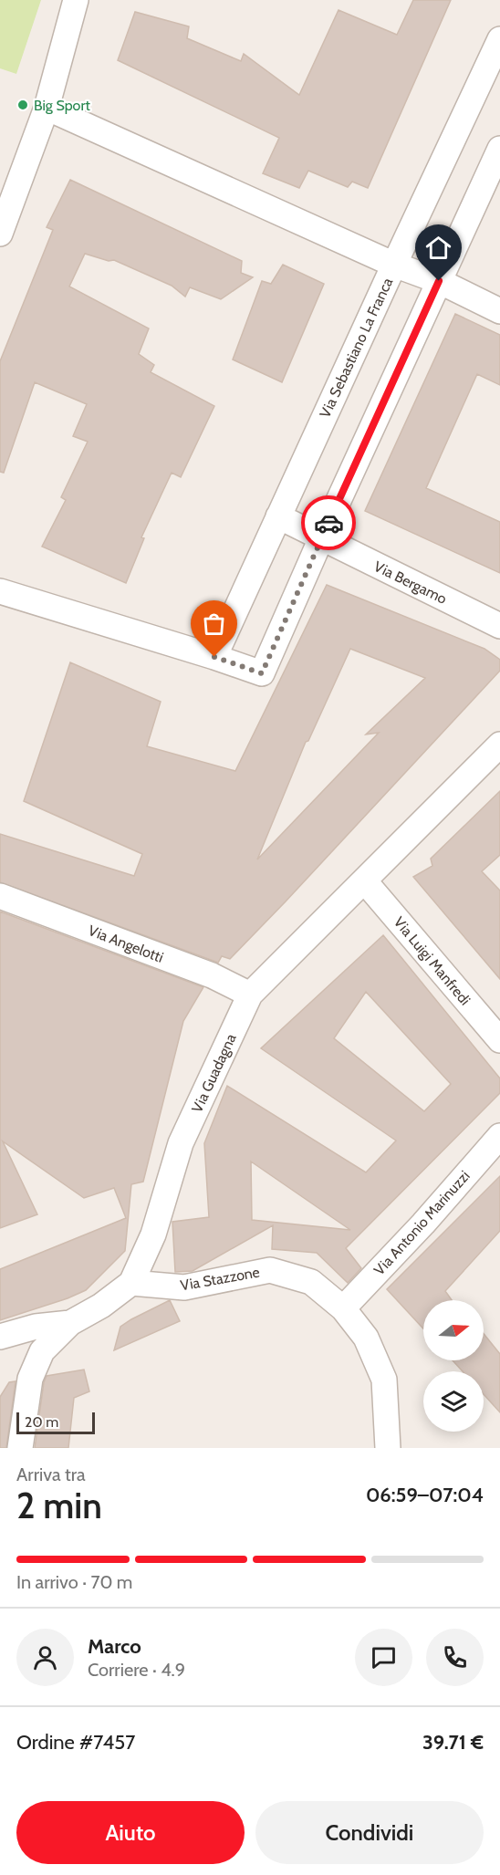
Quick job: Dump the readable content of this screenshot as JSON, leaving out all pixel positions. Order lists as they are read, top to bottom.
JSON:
{
  "streets": {
    "street": [
      "Via Sebastiano La Franca",
      "Via Bergamo",
      "Via Angelotti",
      "Via Luigi Manfredi",
      "Via Guadagna",
      "Via Antonio Marinuzzi",
      "Via Stazzone"
    ]
  },
  "crossings": [
    ["Via Sebastiano La Franca", "Via Bergamo"],
    ["Via Angelotti", "Via Guadagna"],
    ["Via Luigi Manfredi", "Via Guadagna"],
    ["Via Guadagna", "Via Stazzone"],
    ["Via Antonio Marinuzzi", "Via Stazzone"]
  ],
  "places": ["Big Sport"],
  "scale_bar": "20 m",
  "north": "right",
  "page": {
    "scale": "20 m",
    "heading": ["2 min", "Arriva tra", "06:59–07:04"],
    "panel": [
      "Marco",
      "Corriere · 4.9",
      "Ordine #7457",
      "39.71 €"
    ],
    "bar": "In arrivo · 70 m",
    "buttons": ["Aiuto", "Condividi"]
  }
}
